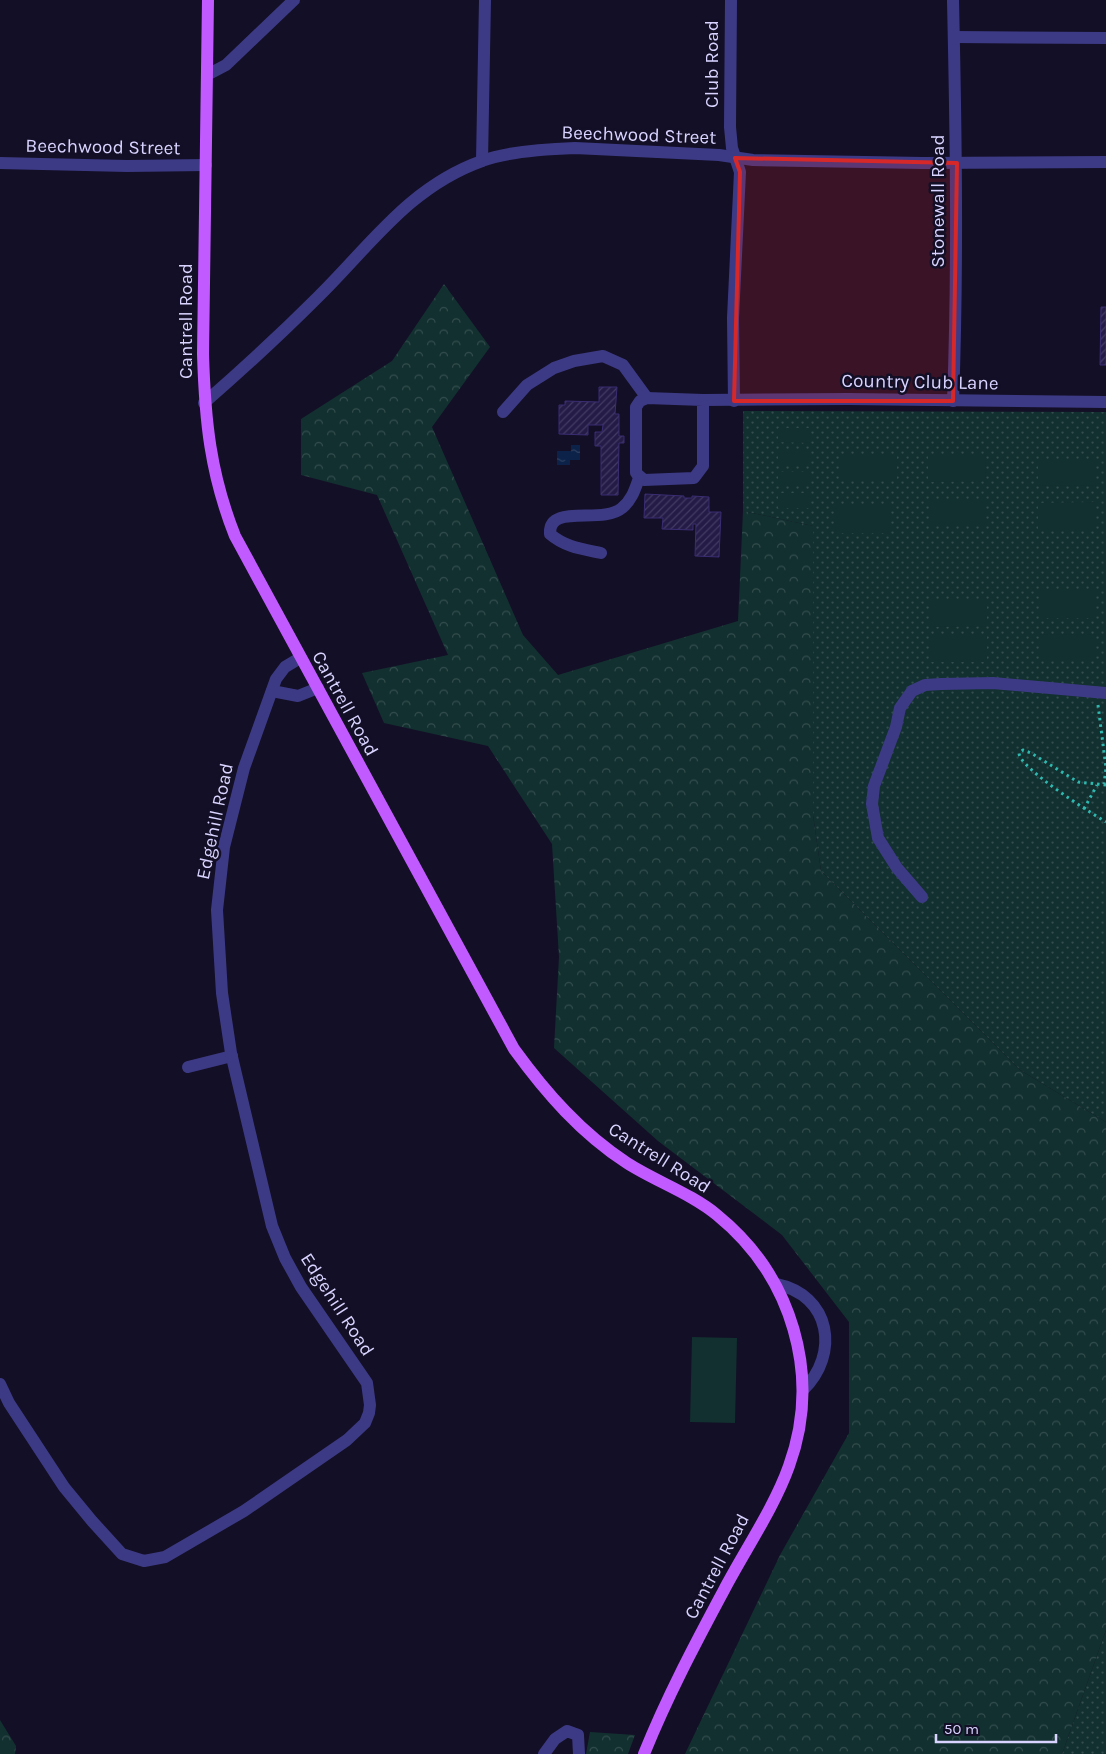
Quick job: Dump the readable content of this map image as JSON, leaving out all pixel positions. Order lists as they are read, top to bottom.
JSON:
{
  "streets": {
    "main road": ["Cantrell Road"],
    "street": [
      "Club Road",
      "Beechwood Street",
      "Stonewall Road",
      "Country Club Lane",
      "Edgehill Road"
    ]
  },
  "crossings": [
    ["Club Road", "Beechwood Street"],
    ["Beechwood Street", "Stonewall Road"],
    ["Beechwood Street", "Cantrell Road"],
    ["Stonewall Road", "Country Club Lane"],
    ["Cantrell Road", "Edgehill Road"]
  ],
  "scale_bar": "50 m"
}
